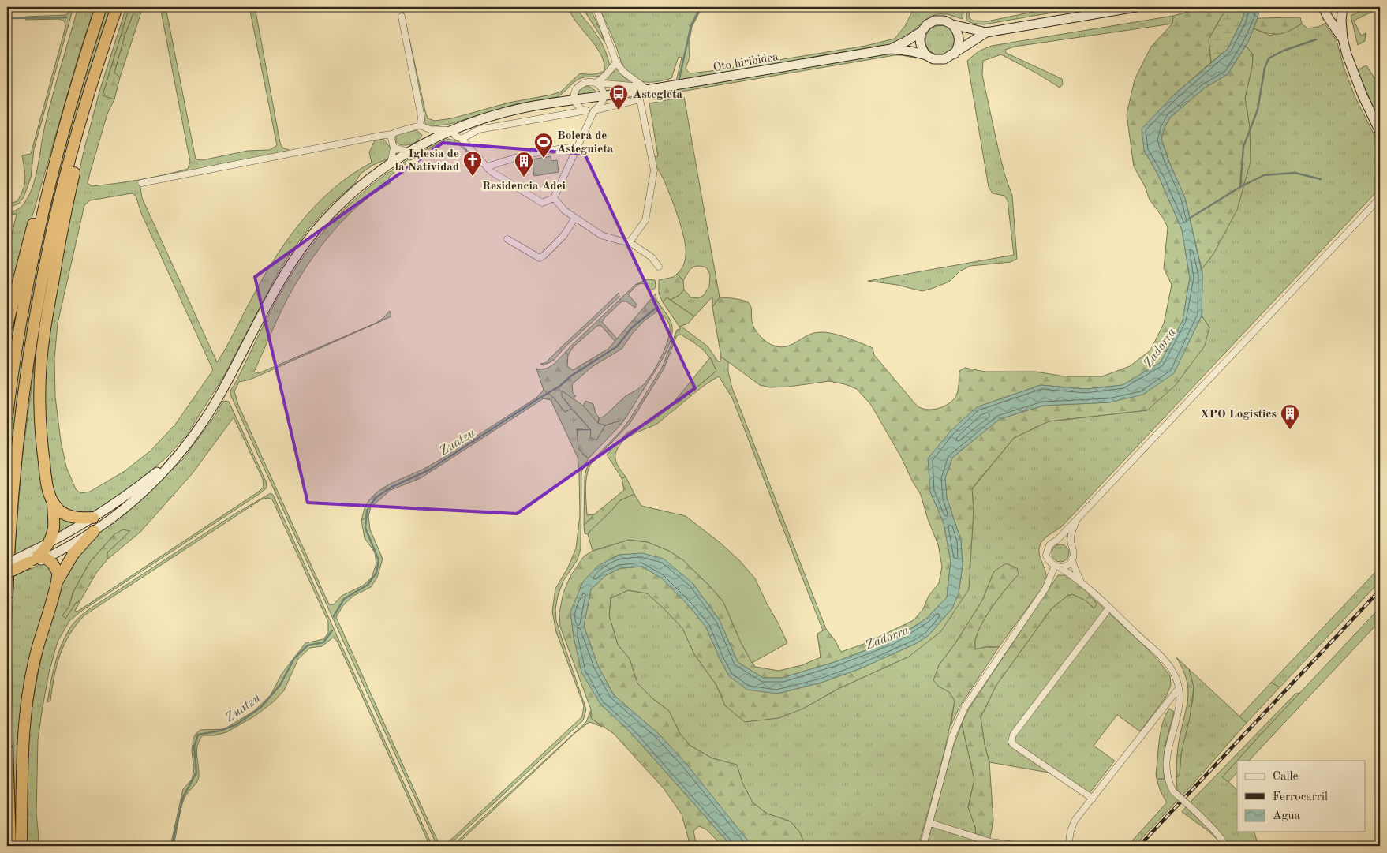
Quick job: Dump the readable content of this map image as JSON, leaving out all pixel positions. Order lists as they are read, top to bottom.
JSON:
{
  "streets": {
    "street": ["Oto hiribidea"]
  },
  "water": ["Zadorra", "Zuatzu"],
  "places": {
    "bus stop": ["Astegieta"],
    "sports": ["Bolera de Asteguieta"],
    "church": ["Iglesia de la Natividad"],
    "building": ["Residencia Adei", "XPO Logistics"]
  },
  "legend": ["Calle", "Ferrocarril", "Agua"]
}
